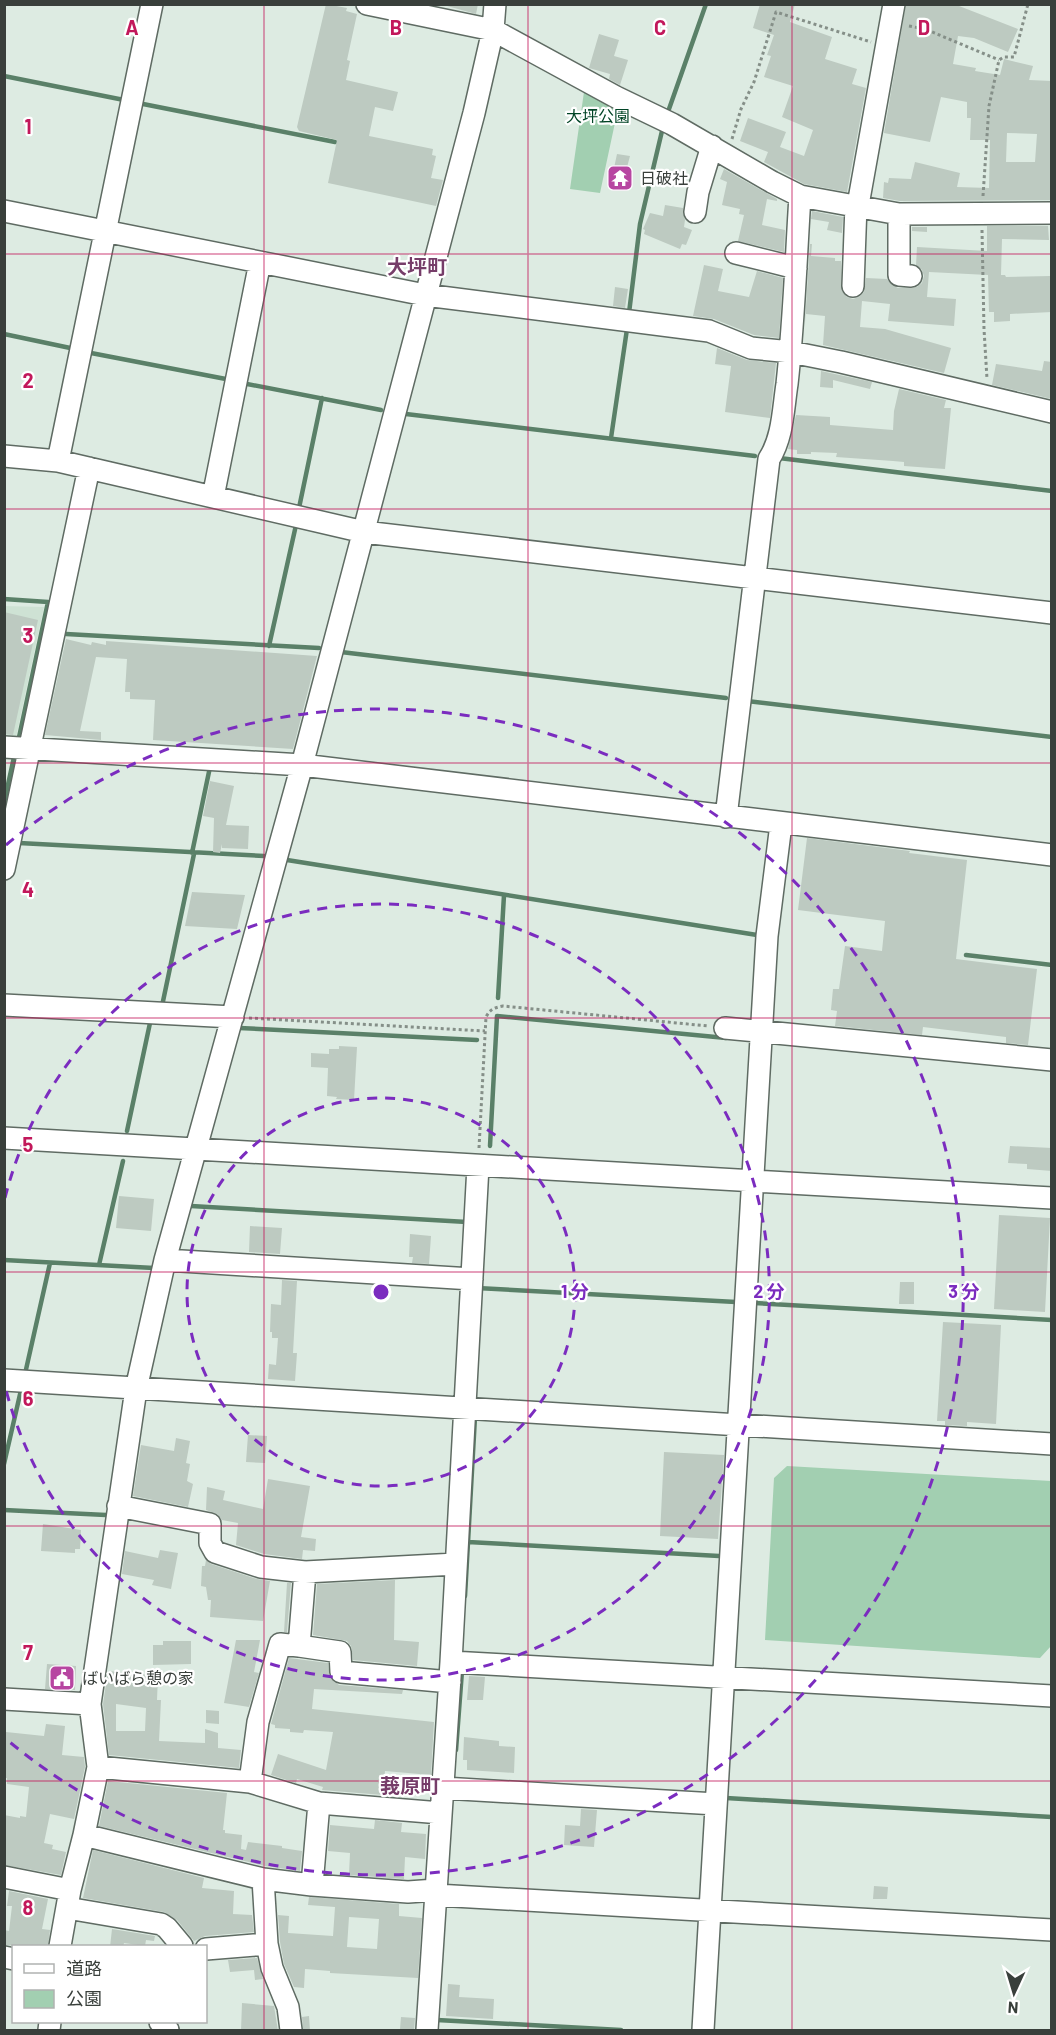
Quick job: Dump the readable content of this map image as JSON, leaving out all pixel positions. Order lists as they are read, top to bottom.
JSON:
{
  "districts": ["大坪町", "莪原町"],
  "parks": ["大坪公園"],
  "places": {
    "temple": ["日破社"],
    "public building": ["ばいばら憩の家"]
  },
  "legend": ["道路", "公園"],
  "north": "bottom",
  "grid": {
    "columns": [
      "A",
      "B",
      "C",
      "D"
    ],
    "rows": [
      "1",
      "2",
      "3",
      "4",
      "5",
      "6",
      "7",
      "8"
    ]
  },
  "rings": ["1 分", "2 分", "3 分"]
}
